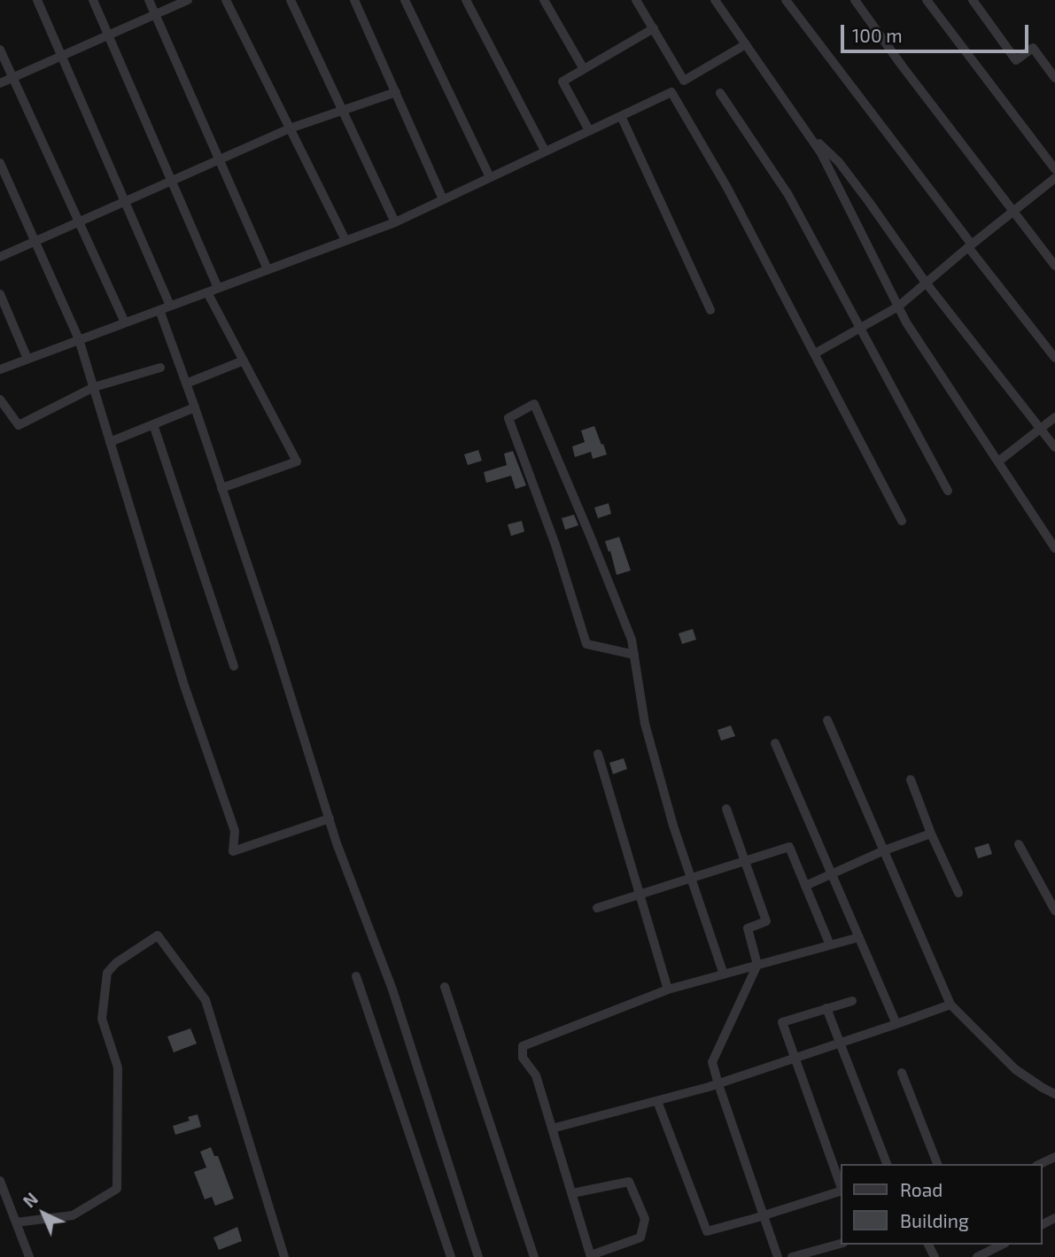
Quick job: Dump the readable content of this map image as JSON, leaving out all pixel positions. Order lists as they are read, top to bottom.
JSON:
{
  "legend": ["Road", "Building"],
  "scale_bar": "100 m",
  "north": "top left"
}
